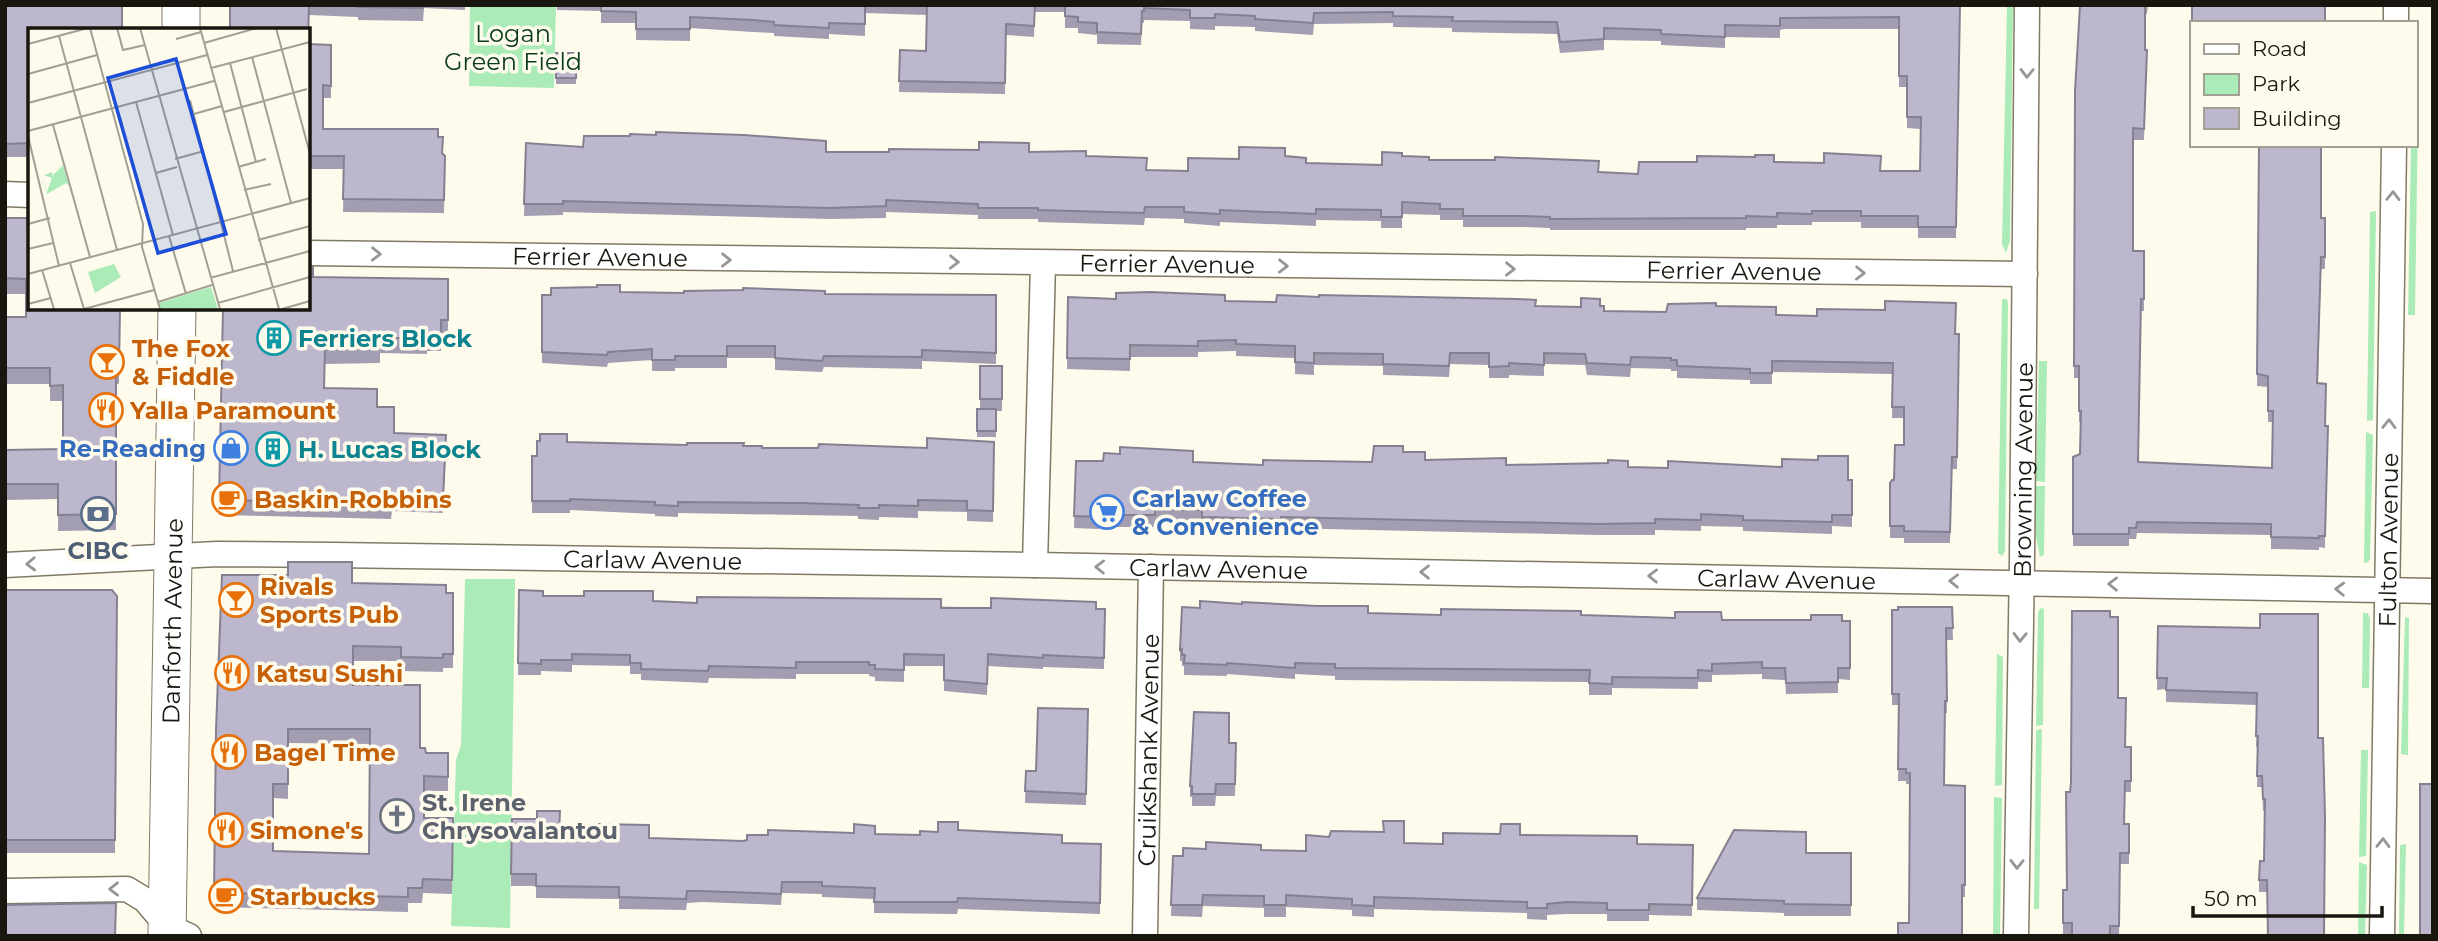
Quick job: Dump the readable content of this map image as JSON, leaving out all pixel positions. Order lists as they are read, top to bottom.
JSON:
{
  "streets": {
    "main road": ["Danforth Avenue"],
    "street": [
      "Ferrier Avenue",
      "Browning Avenue",
      "Fulton Avenue",
      "Carlaw Avenue",
      "Cruikshank Avenue"
    ]
  },
  "crossings": [
    ["Ferrier Avenue", "Browning Avenue"],
    ["Browning Avenue", "Carlaw Avenue"],
    ["Fulton Avenue", "Carlaw Avenue"],
    ["Carlaw Avenue", "Danforth Avenue"],
    ["Carlaw Avenue", "Cruikshank Avenue"]
  ],
  "one_way": [
    "Ferrier Avenue",
    "Browning Avenue",
    "Fulton Avenue",
    "Carlaw Avenue"
  ],
  "parks": ["Logan Green Field"],
  "places": {
    "building": ["Ferriers Block", "H. Lucas Block"],
    "bar": ["The Fox & Fiddle", "Rivals Sports Pub"],
    "restaurant": [
      "Yalla Paramount",
      "Katsu Sushi",
      "Bagel Time",
      "Simone's"
    ],
    "shop": ["Re-Reading"],
    "cafe": ["Baskin-Robbins", "Starbucks"],
    "supermarket": ["Carlaw Coffee & Convenience"],
    "bank": ["CIBC"],
    "church": ["St. Irene Chrysovalantou"]
  },
  "legend": ["Road", "Park", "Building"],
  "scale_bar": "50 m"
}
